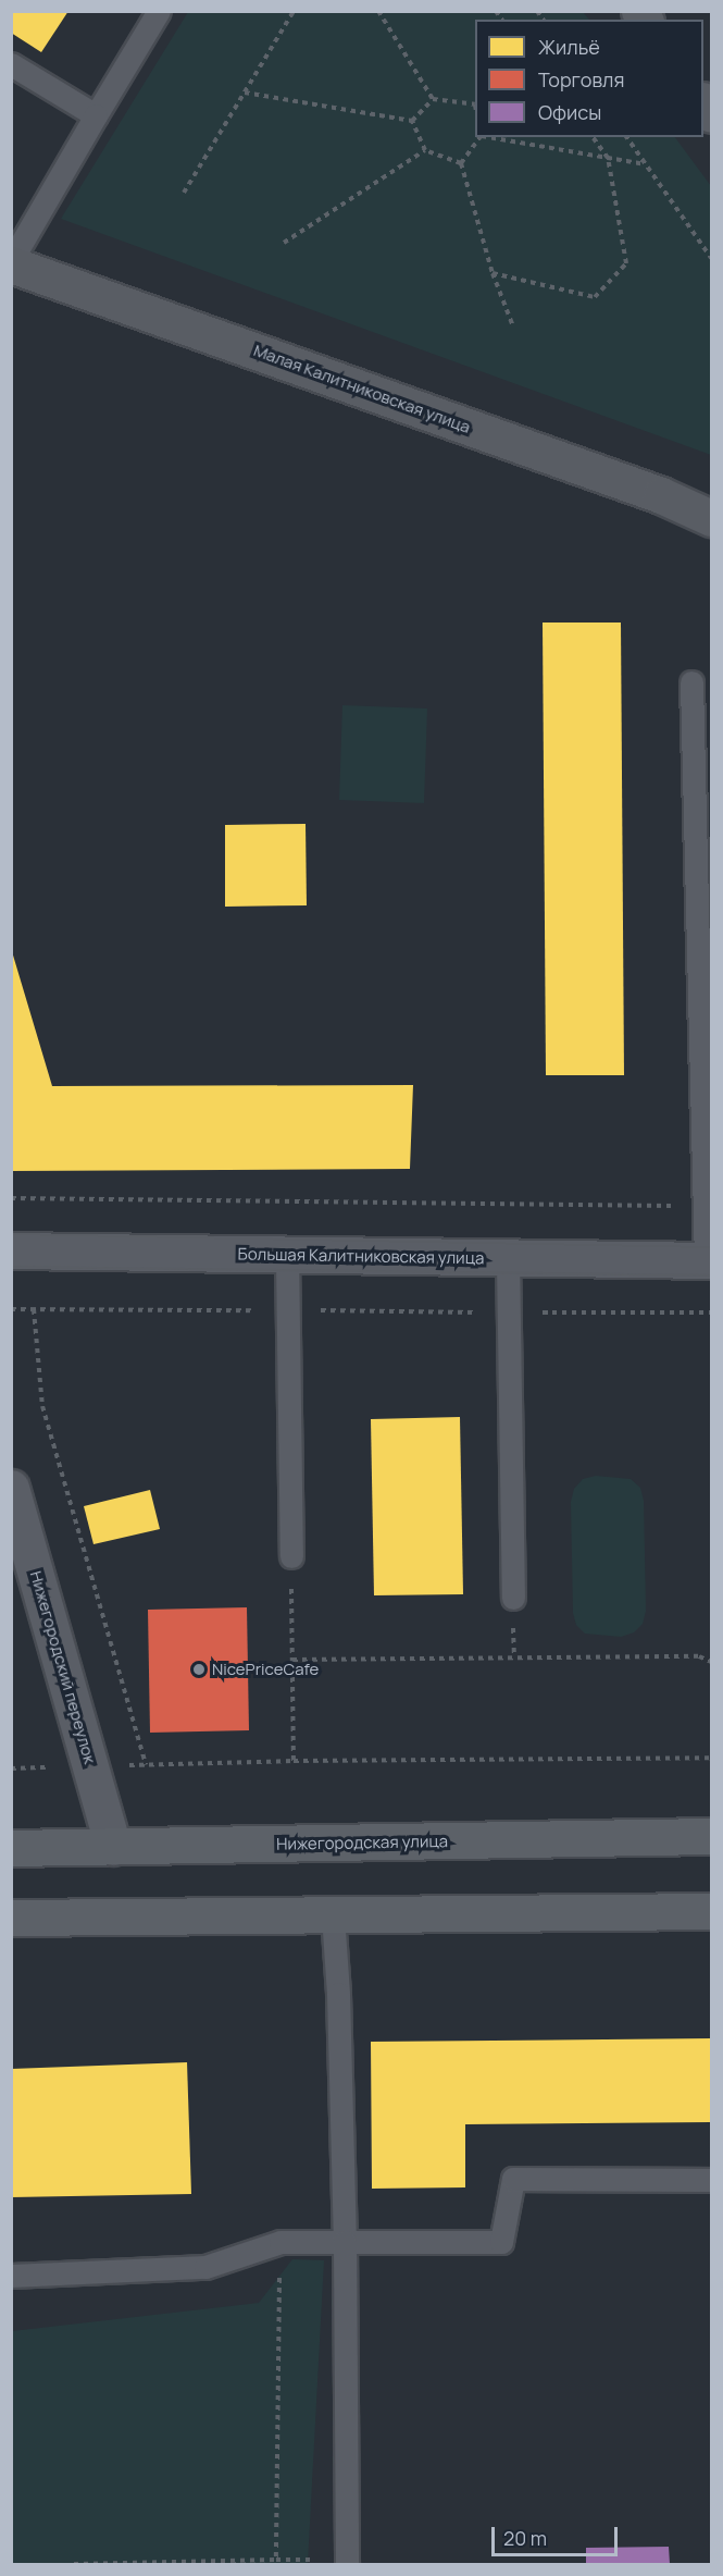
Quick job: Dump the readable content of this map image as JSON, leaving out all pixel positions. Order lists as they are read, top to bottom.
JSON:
{
  "streets": {
    "main road": ["Нижегородская улица"],
    "street": ["Малая Калитниковская улица", "Большая Калитниковская улица", "Нижегородский переулок"]
  },
  "crossings": [
    ["Нижегородский переулок", "Нижегородская улица"]
  ],
  "places": ["NicePriceCafe"],
  "legend": ["Жильё", "Торговля", "Офисы"],
  "scale_bar": "20 m"
}
